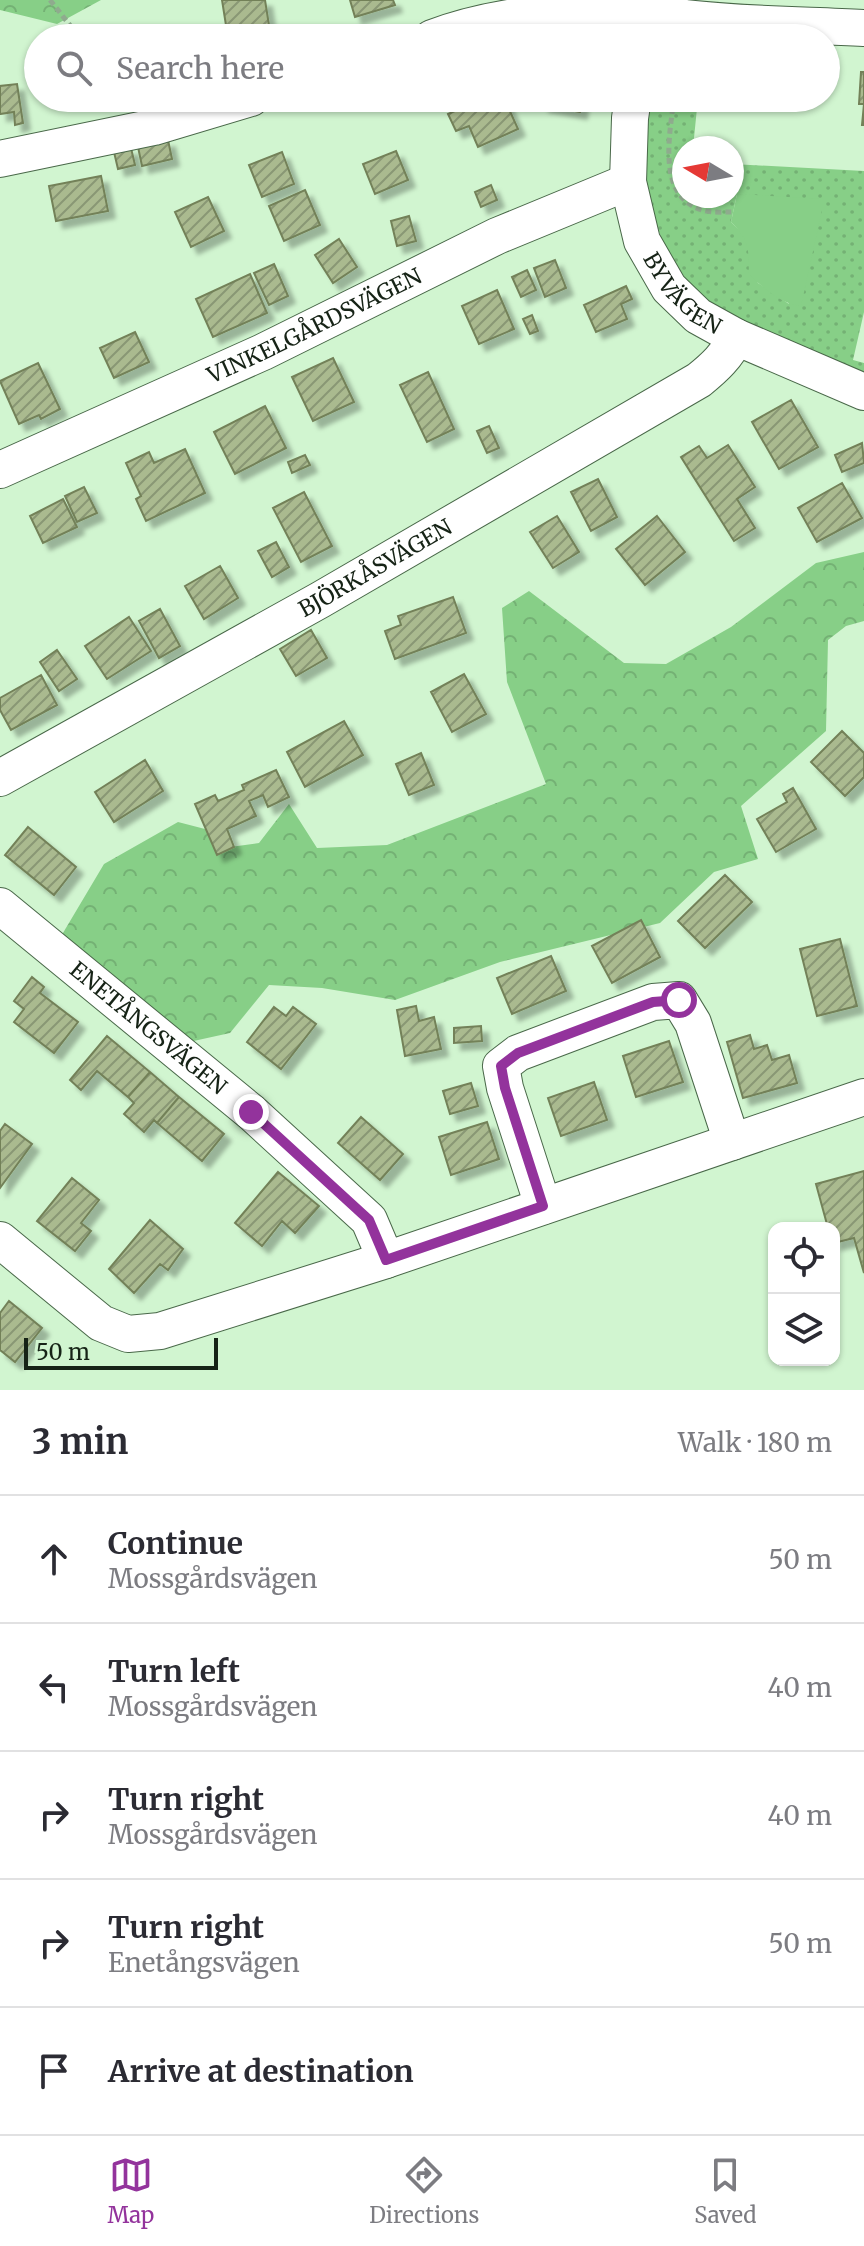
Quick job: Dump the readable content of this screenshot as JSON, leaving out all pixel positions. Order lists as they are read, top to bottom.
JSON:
{
  "streets": {
    "street": [
      "BYVÄGEN",
      "VINKELGÅRDSVÄGEN",
      "BJÖRKÅSVÄGEN",
      "ENETÅNGSVÄGEN"
    ]
  },
  "crossings": [
    ["BYVÄGEN", "VINKELGÅRDSVÄGEN"],
    ["BYVÄGEN", "BJÖRKÅSVÄGEN"]
  ],
  "scale_bar": "50 m",
  "north": "left",
  "page": {
    "search": "Search here",
    "scale": "50 m",
    "heading": ["3 min", "Walk · 180 m"],
    "list": [
      ["Continue", "Mossgårdsvägen", "50 m"],
      ["Turn left", "Mossgårdsvägen", "40 m"],
      ["Turn right", "Mossgårdsvägen", "40 m"],
      ["Turn right", "Enetångsvägen", "50 m"],
      "Arrive at destination"
    ],
    "nav": ["Map", "Directions", "Saved"]
  }
}
